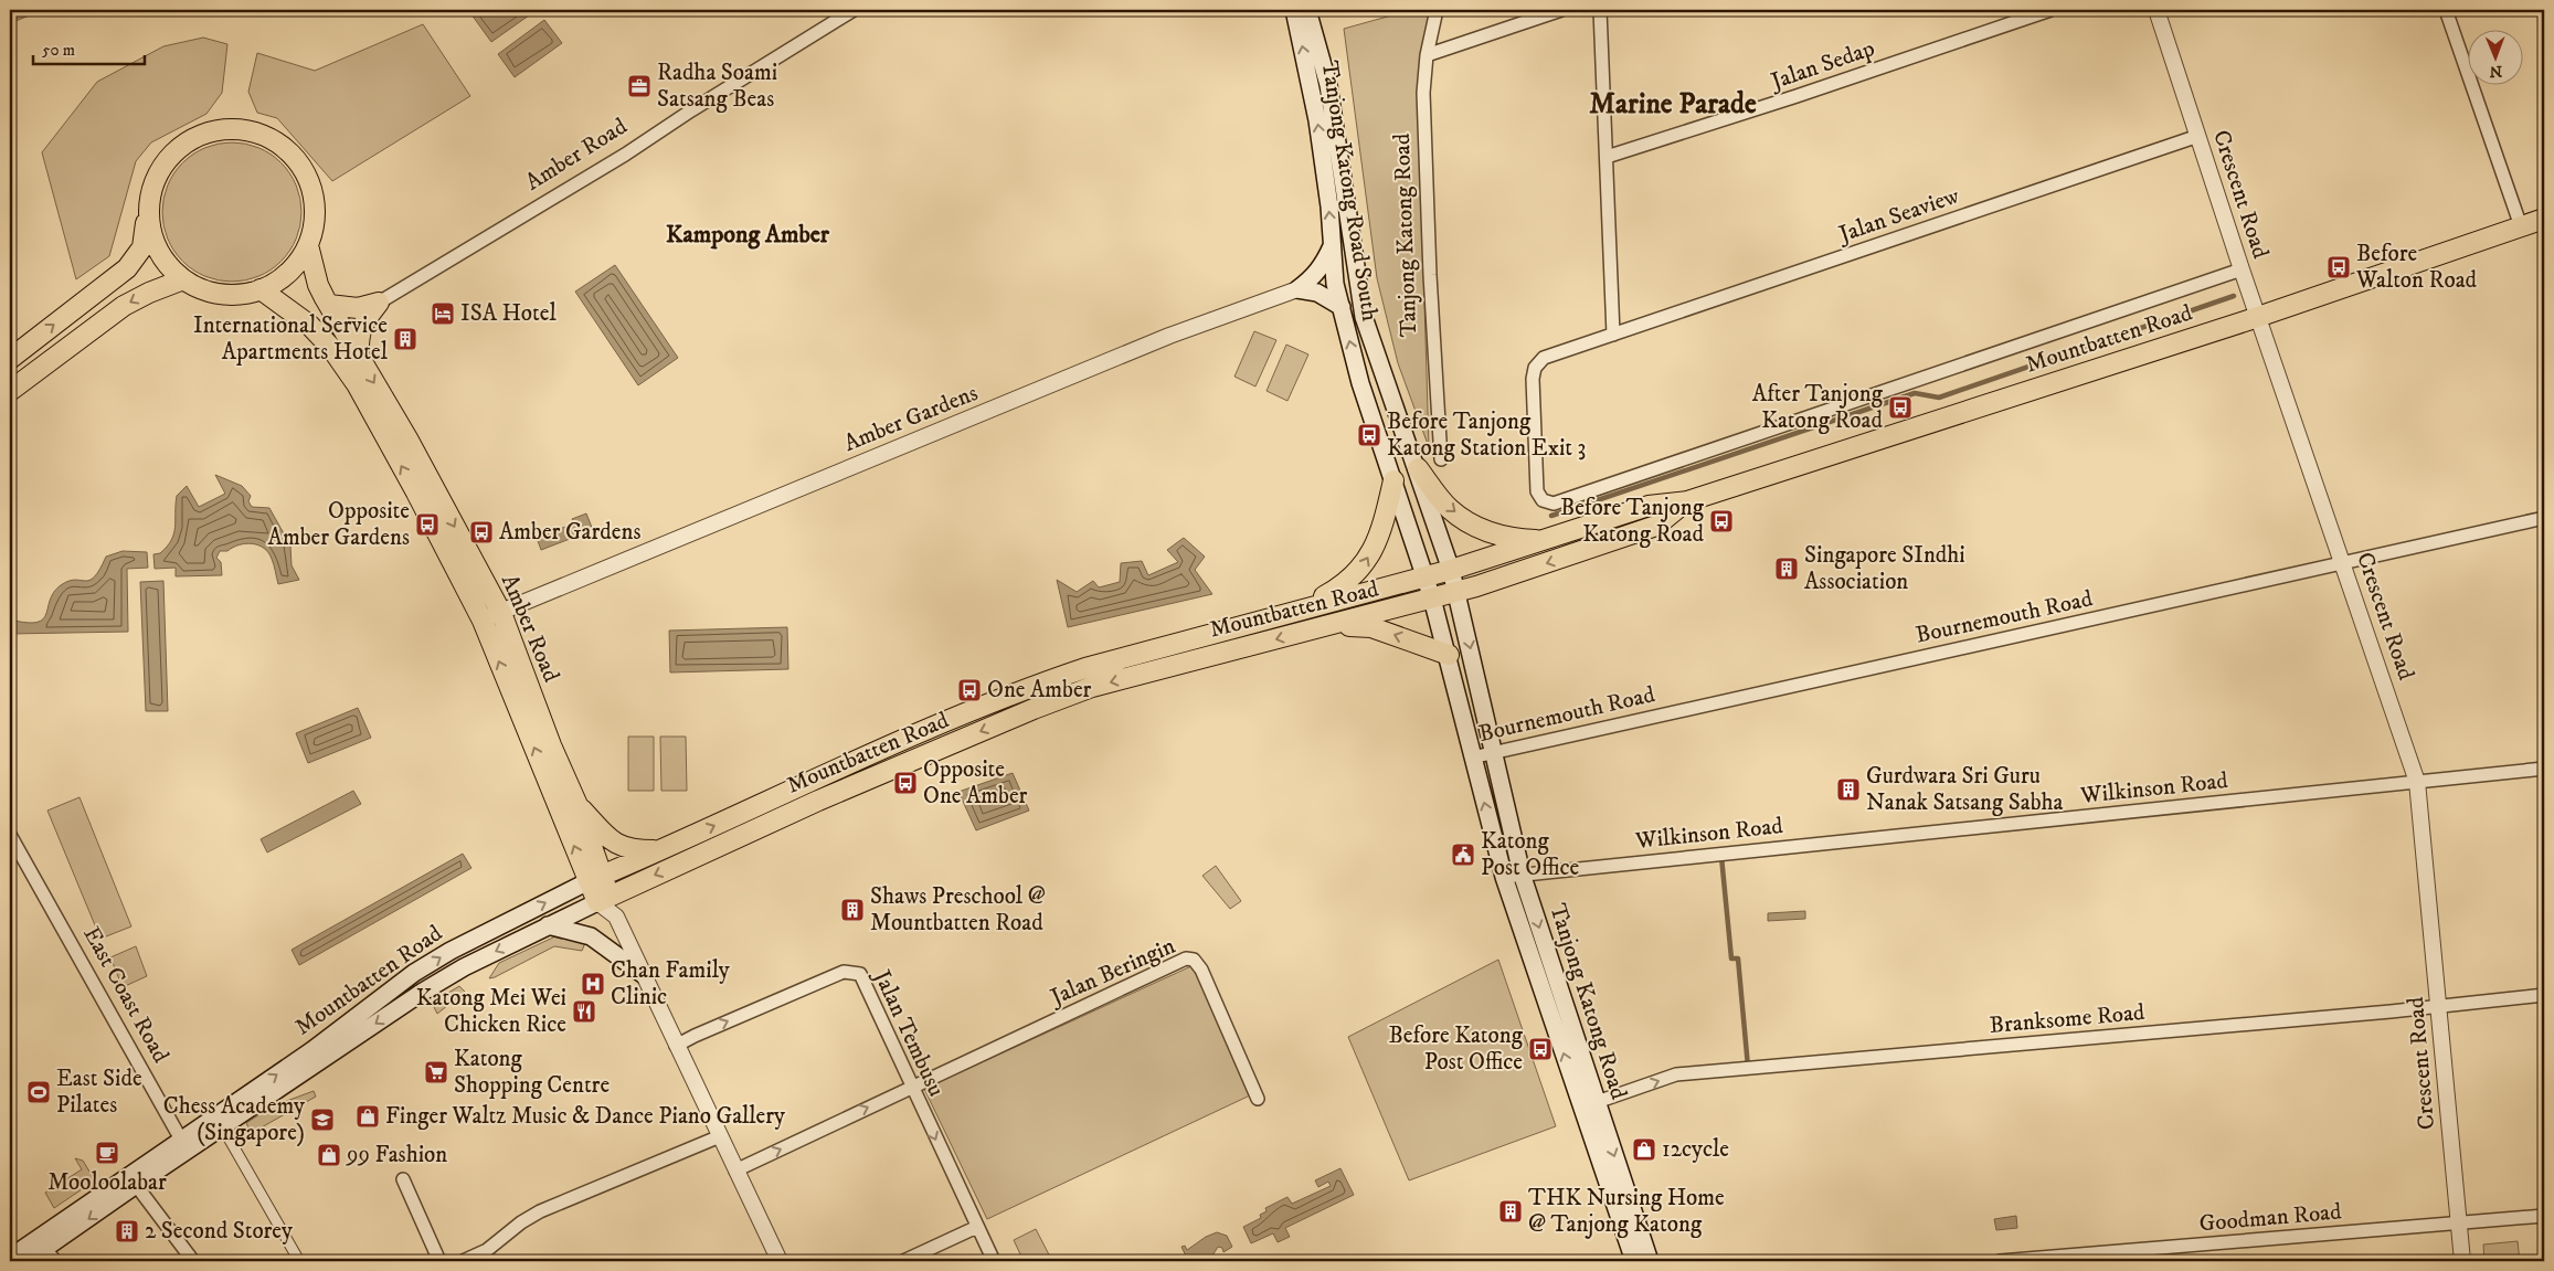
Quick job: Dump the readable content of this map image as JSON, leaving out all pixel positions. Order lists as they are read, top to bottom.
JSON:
{
  "streets": {
    "main road": [
      "Amber Road",
      "Tanjong Katong Road South",
      "Tanjong Katong Road",
      "Mountbatten Road"
    ],
    "street": [
      "Jalan Sedap",
      "Crescent Road",
      "Jalan Seaview",
      "Amber Gardens",
      "Bournemouth Road",
      "Wilkinson Road",
      "Jalan Beringin",
      "East Coast Road",
      "Branksome Road",
      "Jalan Tembusu",
      "Goodman Road"
    ]
  },
  "crossings": [
    ["Amber Road", "Mountbatten Road"],
    ["Amber Road", "Amber Gardens"],
    ["Tanjong Katong Road South", "Tanjong Katong Road"],
    ["Tanjong Katong Road South", "Mountbatten Road"],
    ["Crescent Road", "Jalan Seaview"],
    ["Crescent Road", "Mountbatten Road"],
    ["Crescent Road", "Bournemouth Road"],
    ["Crescent Road", "Wilkinson Road"],
    ["Crescent Road", "Branksome Road"],
    ["Crescent Road", "Goodman Road"],
    ["Jalan Seaview", "Mountbatten Road"],
    ["Tanjong Katong Road", "Mountbatten Road"],
    ["Tanjong Katong Road", "Bournemouth Road"],
    ["Tanjong Katong Road", "Wilkinson Road"],
    ["Tanjong Katong Road", "Branksome Road"],
    ["Mountbatten Road", "East Coast Road"],
    ["Jalan Beringin", "Jalan Tembusu"]
  ],
  "one_way": ["Branksome Road"],
  "districts": ["Marine Parade", "Kampong Amber"],
  "places": {
    "office": ["Radha Soami Satsang Beas"],
    "bus stop": [
      "Before Walton Road",
      "After Tanjong Katong Road",
      "Before Tanjong Katong Station Exit 3",
      "Before Tanjong Katong Road",
      "Opposite Amber Gardens",
      "Amber Gardens",
      "One Amber",
      "Opposite One Amber",
      "Before Katong Post Office"
    ],
    "hotel": ["ISA Hotel"],
    "building": [
      "International Service Apartments Hotel",
      "Singapore SIndhi Association",
      "Gurdwara Sri Guru Nanak Satsang Sabha",
      "Shaws Preschool @ Mountbatten Road",
      "THK Nursing Home @ Tanjong Katong",
      "2 Second Storey"
    ],
    "public building": ["Katong Post Office"],
    "hospital": ["Chan Family Clinic"],
    "restaurant": ["Katong Mei Wei Chicken Rice"],
    "supermarket": ["Katong Shopping Centre"],
    "sports": ["East Side Pilates"],
    "shop": ["Finger Waltz Music & Dance Piano Gallery", "12cycle", "99 Fashion"],
    "school or university": ["Chess Academy (Singapore)"],
    "cafe": ["Mooloolabar"]
  },
  "scale_bar": "50 m",
  "north": "bottom"
}
